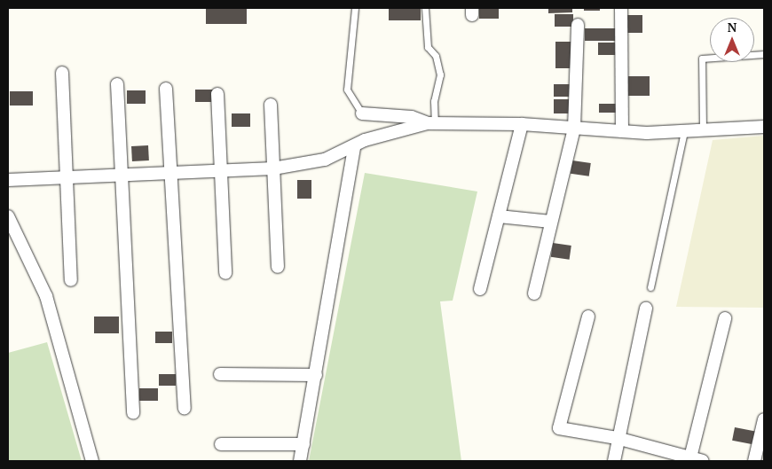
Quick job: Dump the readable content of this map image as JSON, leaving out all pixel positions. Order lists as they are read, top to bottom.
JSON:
{
  "north": "top"
}
